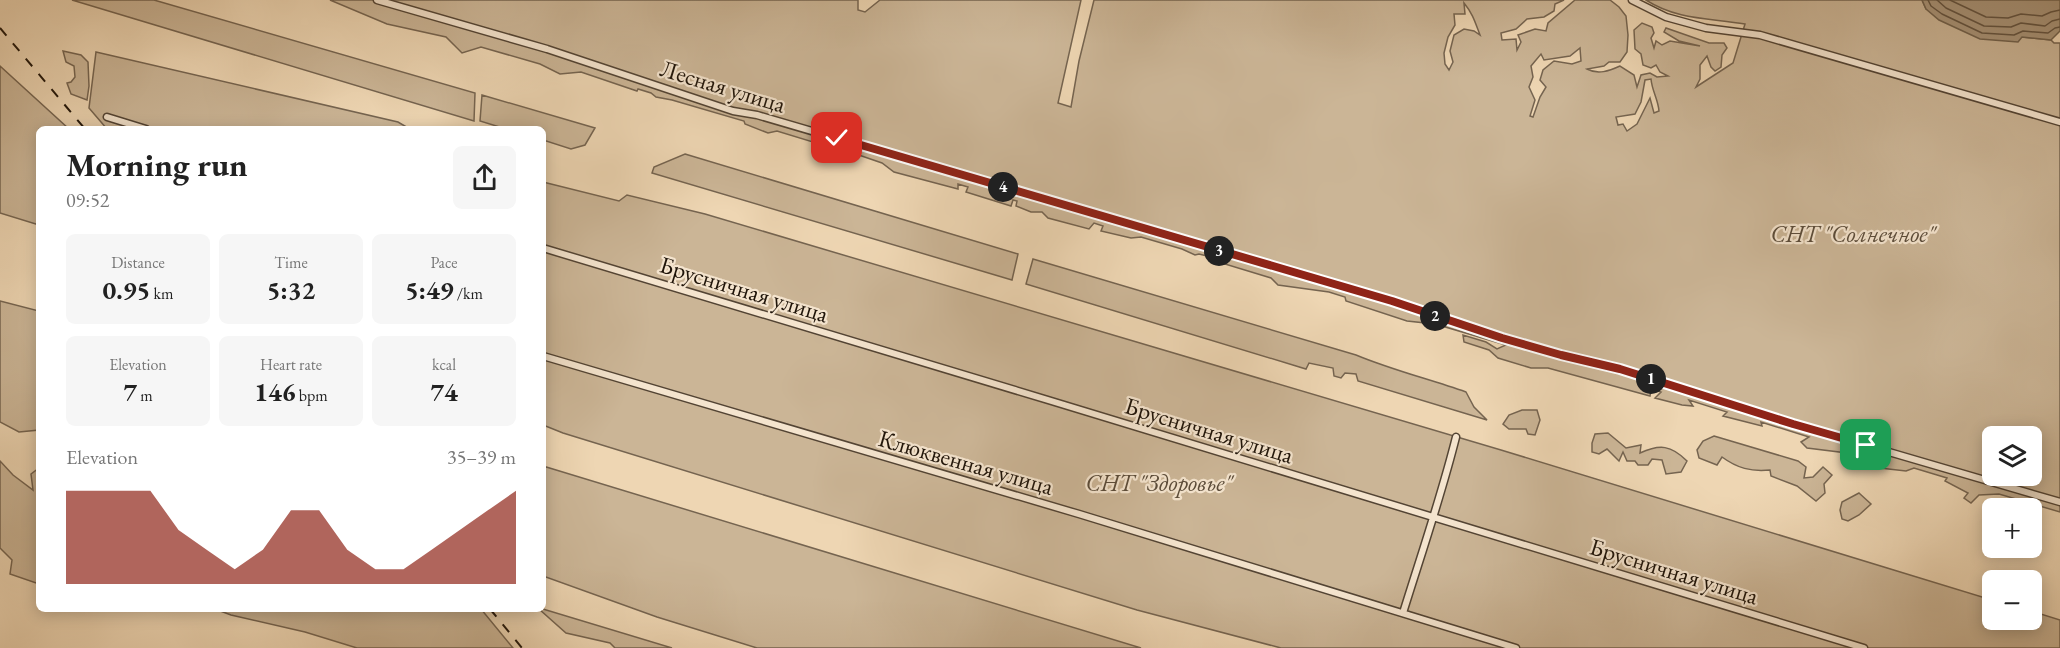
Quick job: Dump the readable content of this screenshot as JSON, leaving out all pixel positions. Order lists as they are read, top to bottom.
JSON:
{
  "streets": {
    "street": ["Лесная улица", "Брусничная улица", "Клюквенная улица"]
  },
  "parks": ["СНТ \"Солнечное\"", "СНТ \"Здоровье\""],
  "page": {
    "heading": ["Morning run", "09:52"],
    "pins": [
      "4",
      "3",
      "2",
      "1"
    ],
    "stats": [
      ["Distance", "0.95 km"],
      ["Time", "5:32"],
      ["Pace", "5:49 /km"],
      ["Elevation", "7 m"],
      ["Heart rate", "146 bpm"],
      ["kcal", "74"]
    ],
    "map_buttons": ["+", "−"],
    "chart": ["Elevation", "35–39 m"]
  }
}
